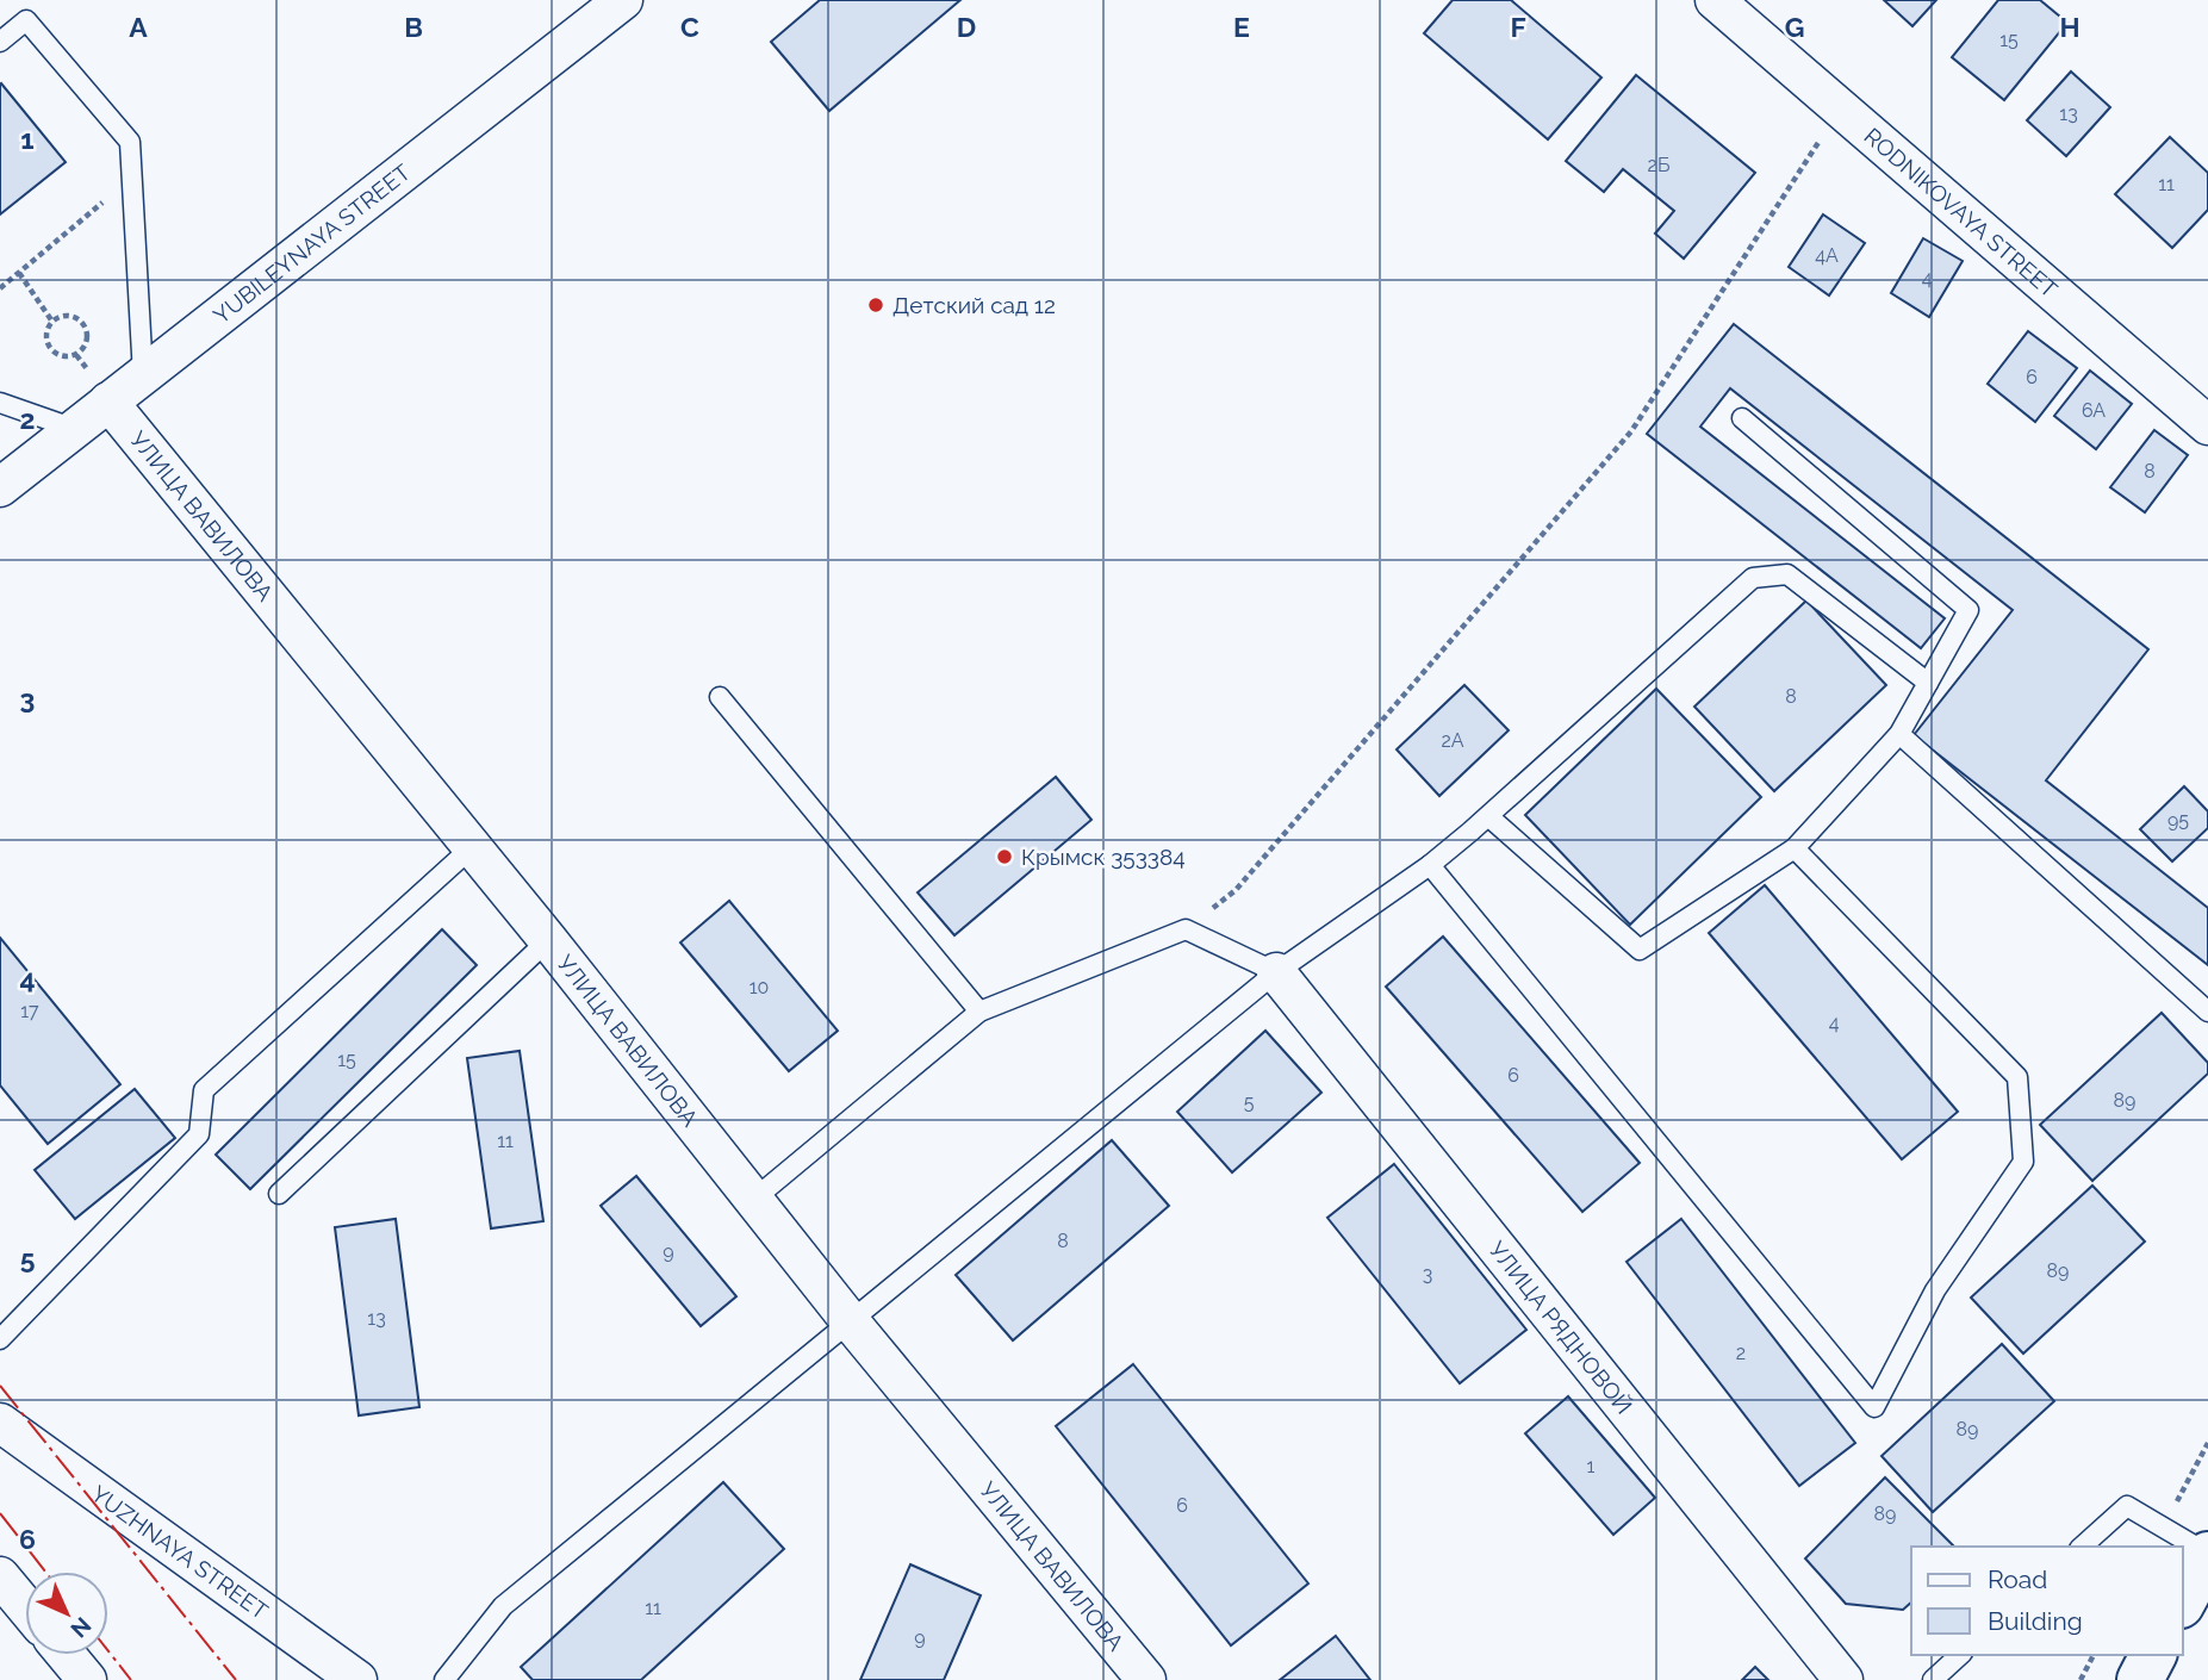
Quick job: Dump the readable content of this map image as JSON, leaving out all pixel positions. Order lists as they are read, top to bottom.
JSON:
{
  "streets": {
    "street": [
      "RODNIKOVAYA STREET",
      "YUBILEYNAYA STREET",
      "УЛИЦА ВАВИЛОВА",
      "УЛИЦА РЯДНОВОЙ",
      "YUZHNAYA STREET"
    ]
  },
  "crossings": [
    ["YUBILEYNAYA STREET", "УЛИЦА ВАВИЛОВА"]
  ],
  "places": ["Детский сад 12", "Крымск 353384"],
  "house_numbers": [
    "15",
    "13",
    "2Б",
    "11",
    "4А",
    "4",
    "6",
    "6А",
    "8",
    "8",
    "2А",
    "95",
    "10",
    "17",
    "4",
    "15",
    "6",
    "89",
    "5",
    "11",
    "8",
    "9",
    "89",
    "3",
    "13",
    "2",
    "89",
    "1",
    "6",
    "89",
    "11",
    "9"
  ],
  "legend": ["Road", "Building"],
  "north": "bottom right",
  "grid": {
    "columns": [
      "A",
      "B",
      "C",
      "D",
      "E",
      "F",
      "G",
      "H"
    ],
    "rows": [
      "1",
      "2",
      "3",
      "4",
      "5",
      "6"
    ]
  }
}
